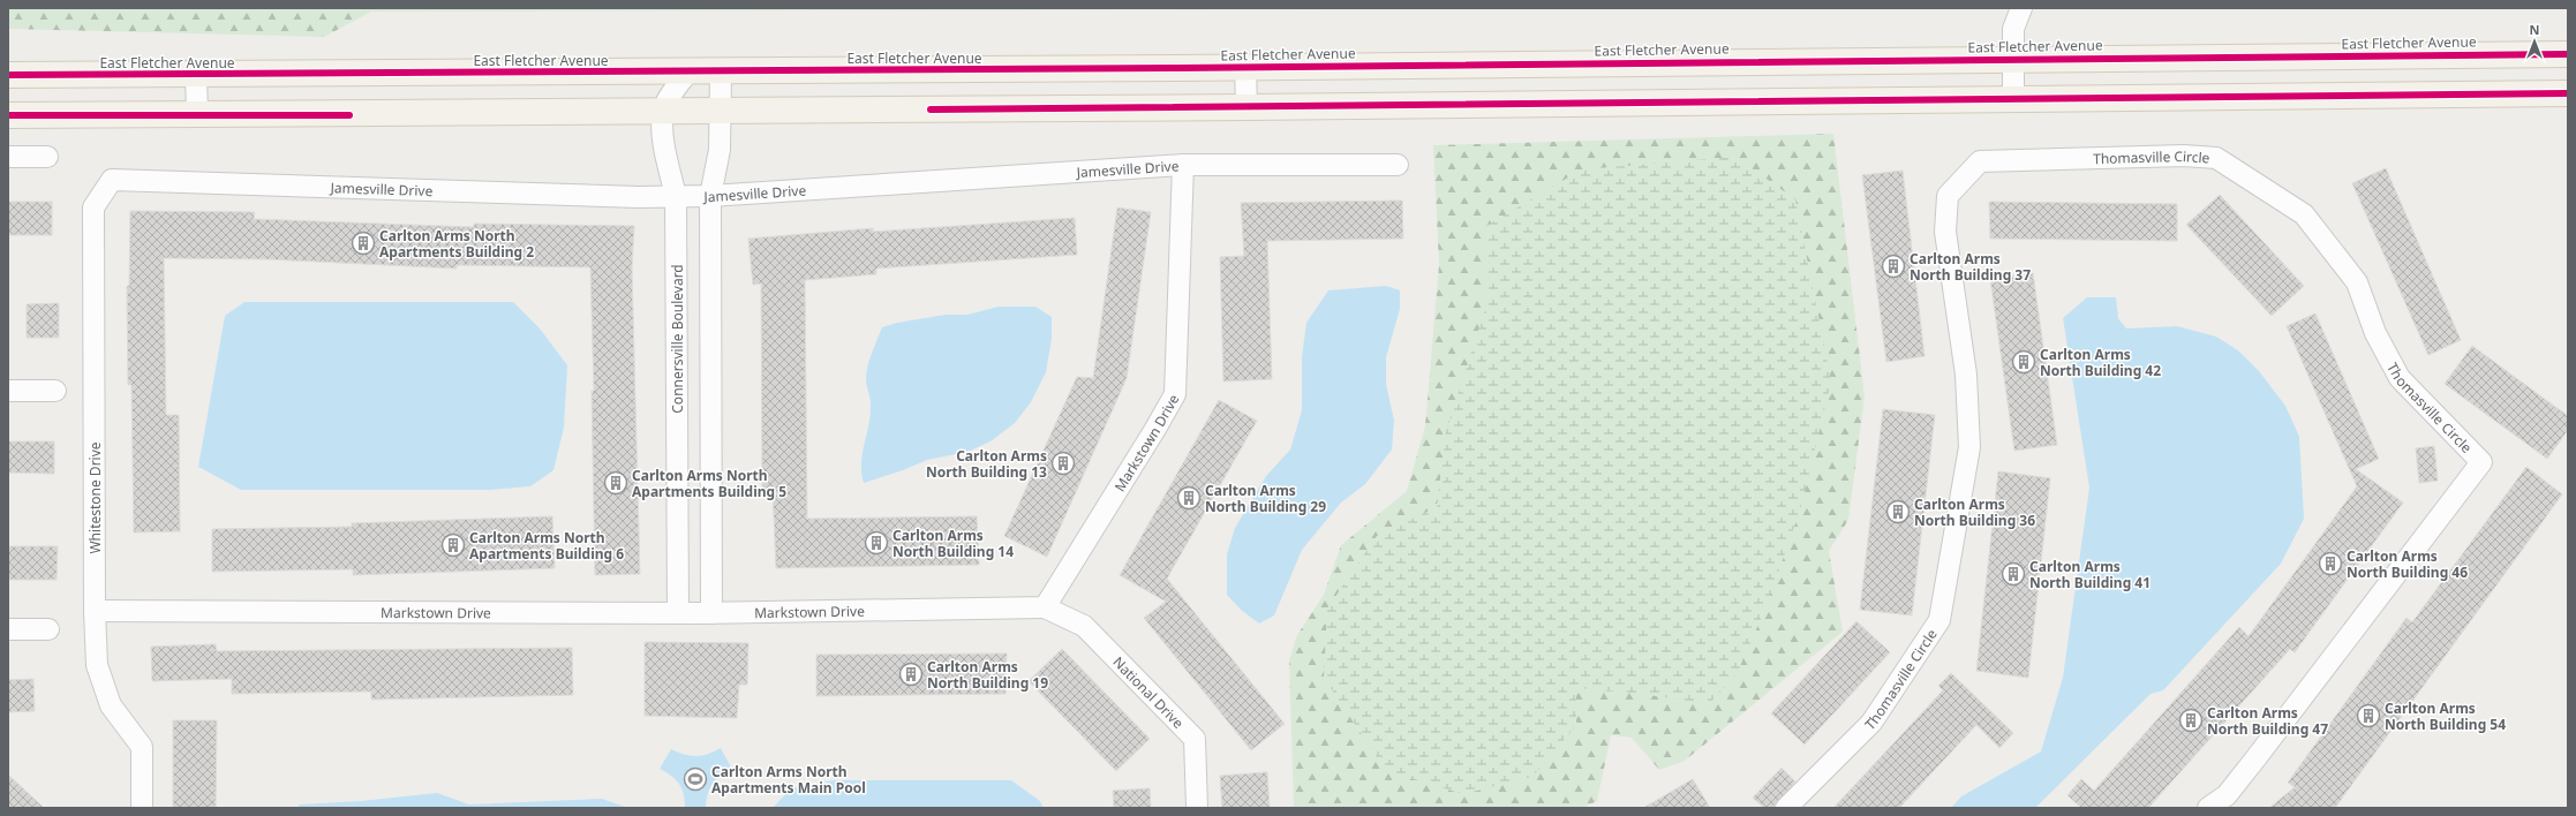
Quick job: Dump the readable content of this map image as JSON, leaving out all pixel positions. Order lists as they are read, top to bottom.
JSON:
{
  "streets": {
    "main road": ["East Fletcher Avenue"],
    "street": [
      "Thomasville Circle",
      "Jamesville Drive",
      "Connersville Boulevard",
      "Markstown Drive",
      "Whitestone Drive",
      "National Drive"
    ]
  },
  "crossings": [
    ["Jamesville Drive", "Connersville Boulevard"],
    ["Jamesville Drive", "Markstown Drive"],
    ["Jamesville Drive", "Whitestone Drive"],
    ["Connersville Boulevard", "Markstown Drive"],
    ["Markstown Drive", "Whitestone Drive"],
    ["Markstown Drive", "National Drive"]
  ],
  "places": {
    "building": [
      "Carlton Arms North Apartments Building 2",
      "Carlton Arms North Building 37",
      "Carlton Arms North Building 42",
      "Carlton Arms North Building 13",
      "Carlton Arms North Apartments Building 5",
      "Carlton Arms North Building 29",
      "Carlton Arms North Building 36",
      "Carlton Arms North Building 14",
      "Carlton Arms North Apartments Building 6",
      "Carlton Arms North Building 46",
      "Carlton Arms North Building 41",
      "Carlton Arms North Building 19",
      "Carlton Arms North Building 54",
      "Carlton Arms North Building 47"
    ],
    "sports": ["Carlton Arms North Apartments Main Pool"]
  },
  "north": "top"
}
